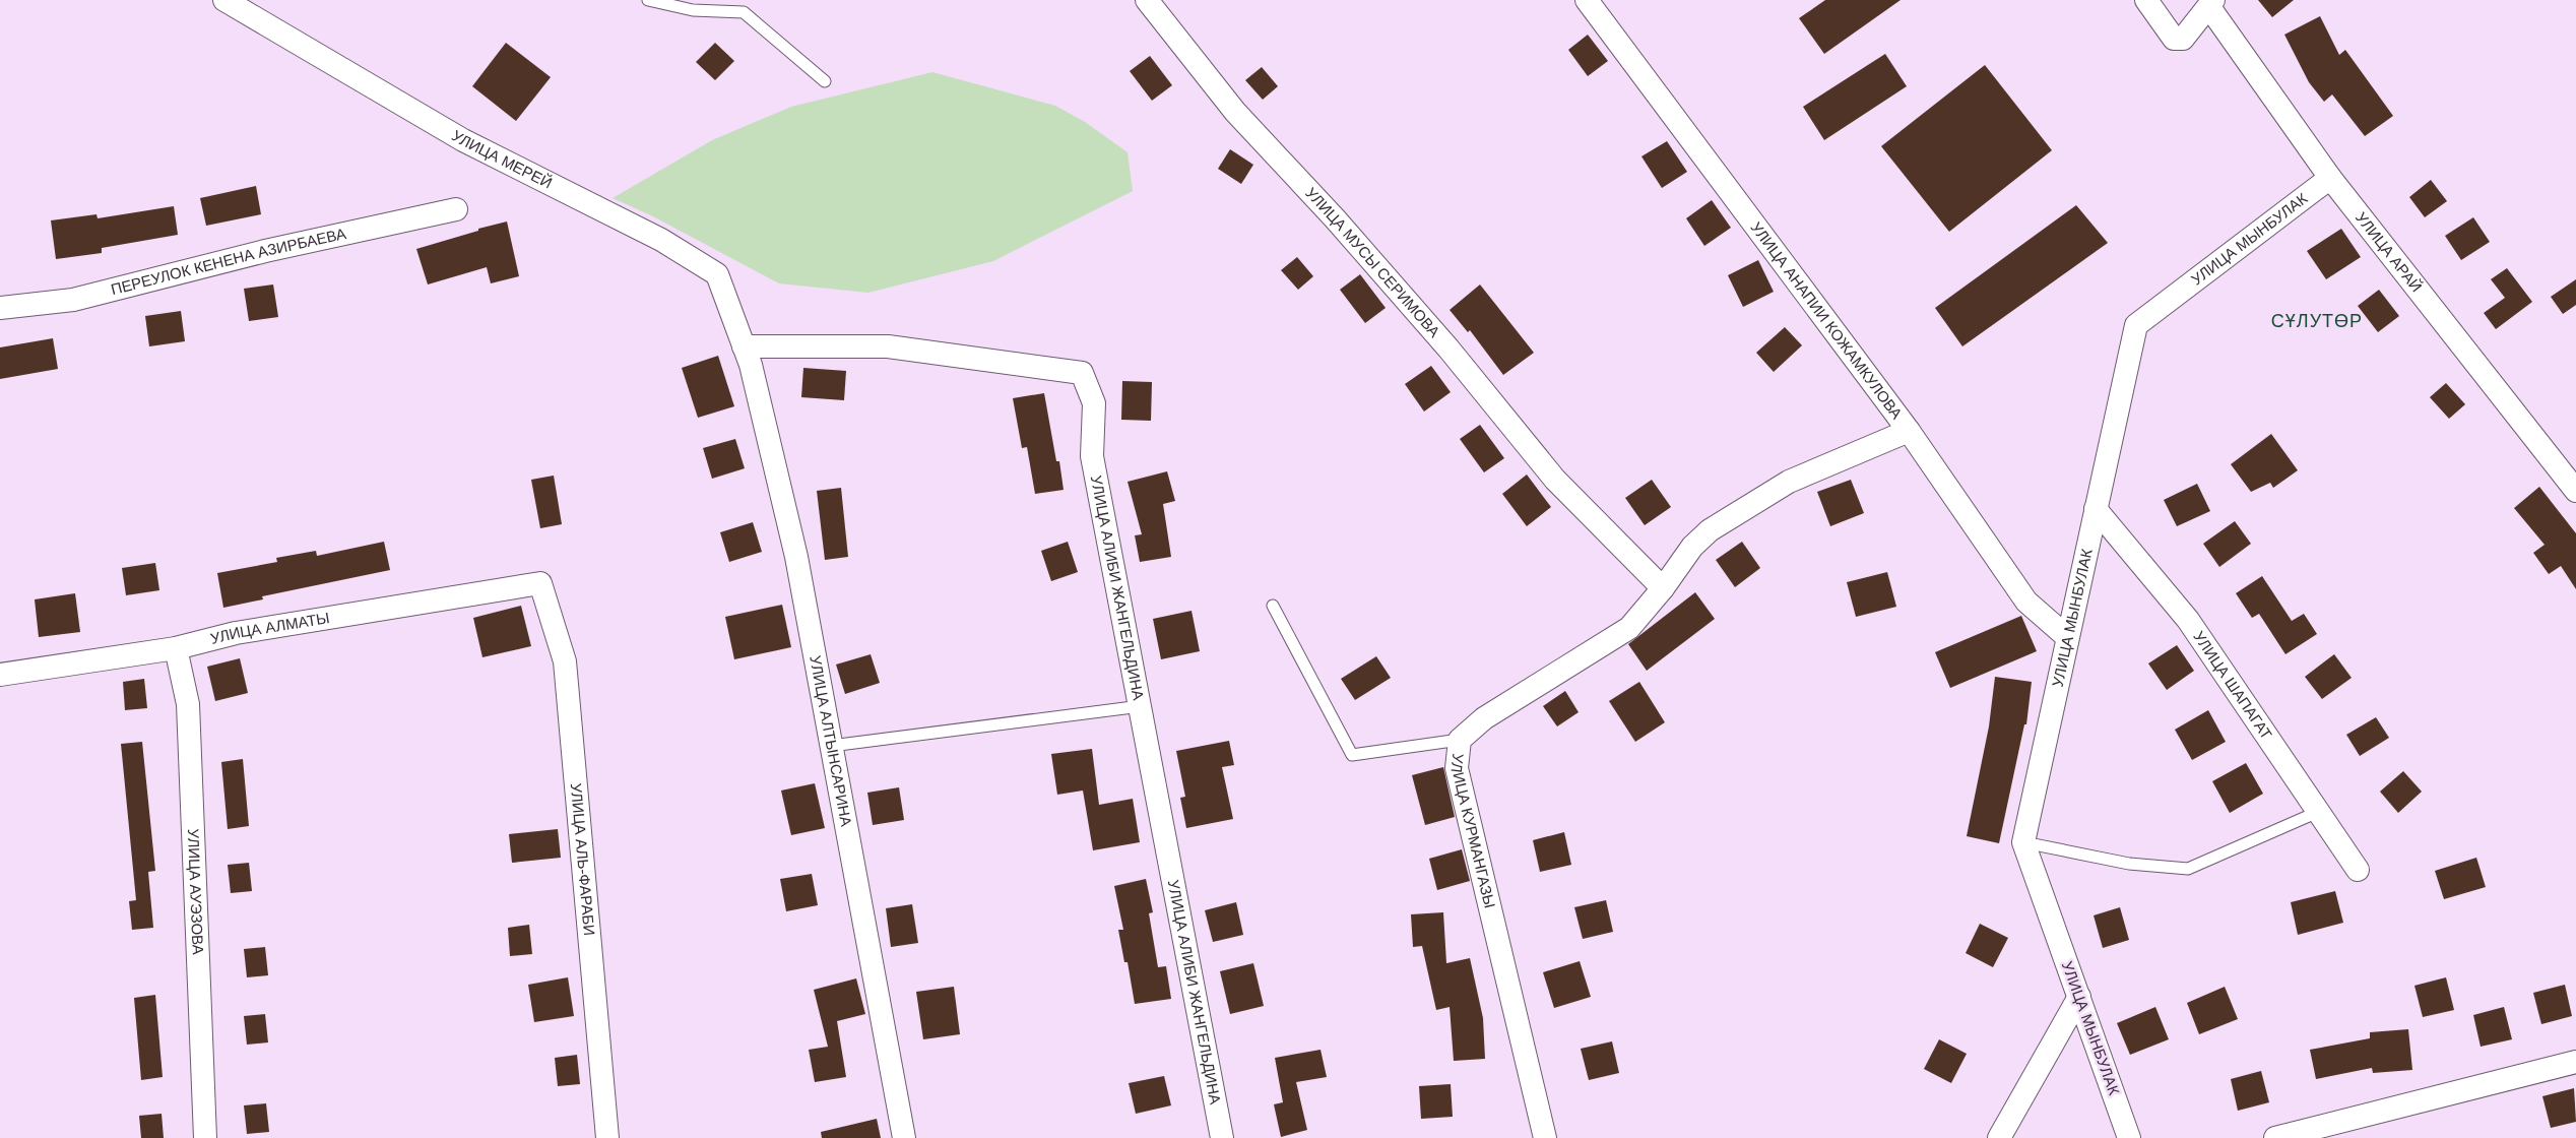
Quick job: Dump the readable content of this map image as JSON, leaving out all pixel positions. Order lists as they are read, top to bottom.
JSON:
{
  "streets": {
    "street": [
      "УЛИЦА МЕРЕЙ",
      "УЛИЦА МЫНБУЛАК",
      "УЛИЦА АРАЙ",
      "ПЕРЕУЛОК КЕНЕНА АЗИРБАЕВА",
      "УЛИЦА МУСЫ СЕРИМОВА",
      "УЛИЦА АНАПИИ КОЖАМКУЛОВА",
      "УЛИЦА АЛИБИ ЖАНГЕЛЬДИНА",
      "УЛИЦА АЛМАТЫ",
      "УЛИЦА ШАПАГАТ",
      "УЛИЦА АЛТЫНСАРИНА",
      "УЛИЦА КУРМАНГАЗЫ",
      "УЛИЦА АЛЬ-ФАРАБИ",
      "УЛИЦА АУЭЗОВА"
    ]
  },
  "crossings": [
    ["УЛИЦА МЕРЕЙ", "УЛИЦА АЛИБИ ЖАНГЕЛЬДИНА"],
    ["УЛИЦА МЕРЕЙ", "УЛИЦА АЛТЫНСАРИНА"],
    ["УЛИЦА МЫНБУЛАК", "УЛИЦА АРАЙ"],
    ["УЛИЦА МЫНБУЛАК", "УЛИЦА АНАПИИ КОЖАМКУЛОВА"],
    ["УЛИЦА МЫНБУЛАК", "УЛИЦА ШАПАГАТ"],
    ["УЛИЦА МУСЫ СЕРИМОВА", "УЛИЦА КУРМАНГАЗЫ"],
    ["УЛИЦА АНАПИИ КОЖАМКУЛОВА", "УЛИЦА КУРМАНГАЗЫ"],
    ["УЛИЦА АЛИБИ ЖАНГЕЛЬДИНА", "УЛИЦА АЛТЫНСАРИНА"],
    ["УЛИЦА АЛМАТЫ", "УЛИЦА АЛЬ-ФАРАБИ"],
    ["УЛИЦА АЛМАТЫ", "УЛИЦА АУЭЗОВА"]
  ],
  "districts": ["СҰЛУТӨР"]
}
